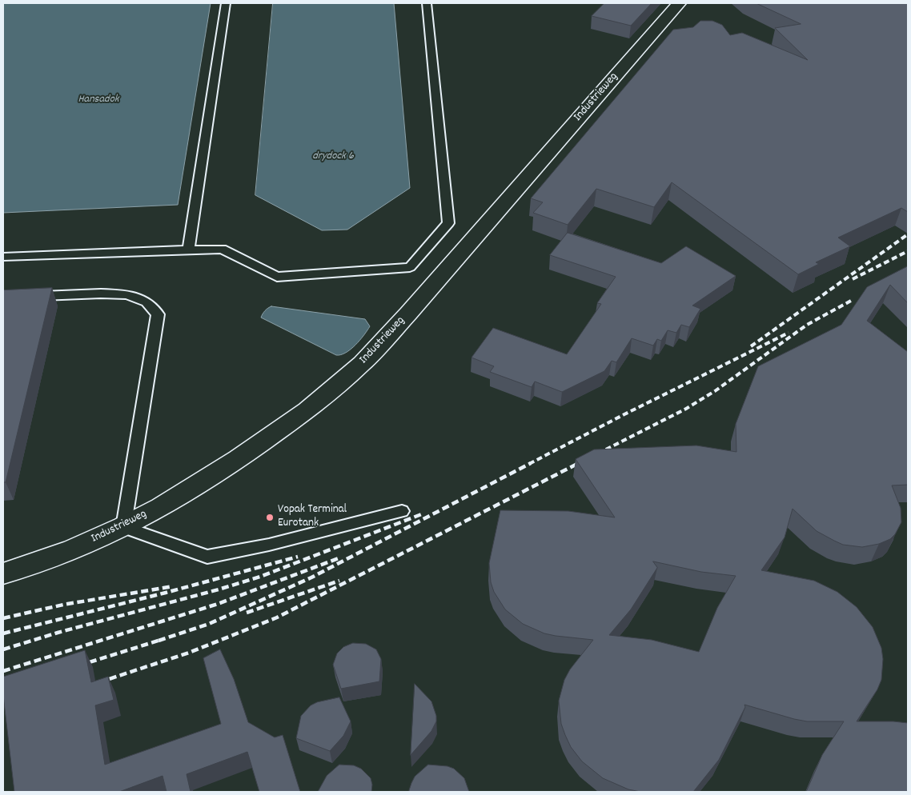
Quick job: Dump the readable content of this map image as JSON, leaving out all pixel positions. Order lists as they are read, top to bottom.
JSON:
{
  "streets": {
    "street": ["Industrieweg"]
  },
  "water": ["Hansadok", "drydock 6"],
  "places": ["Vopak Terminal Eurotank"]
}
